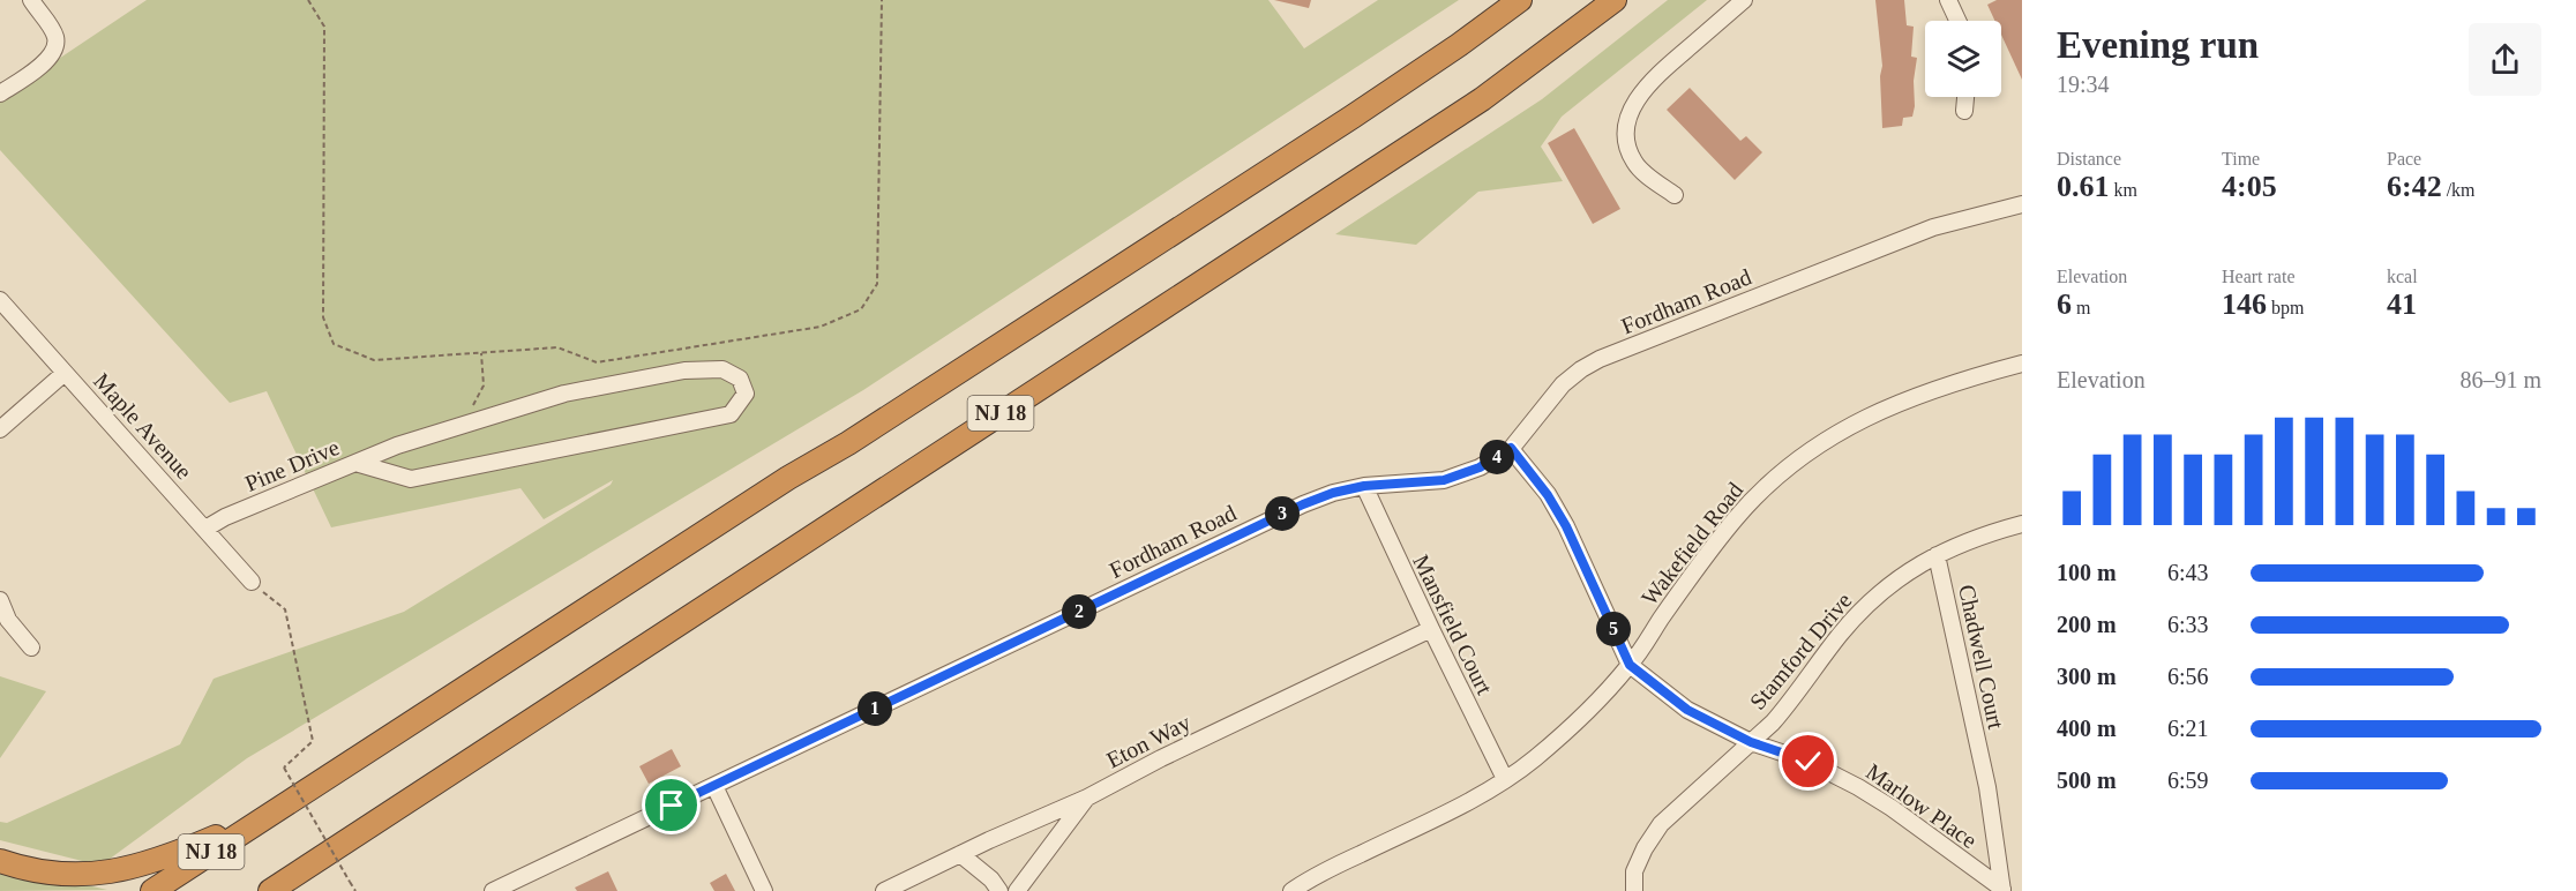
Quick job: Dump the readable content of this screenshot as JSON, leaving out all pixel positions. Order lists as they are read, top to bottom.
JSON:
{
  "streets": {
    "highway": ["NJ 18"],
    "street": [
      "Fordham Road",
      "Maple Avenue",
      "Pine Drive",
      "Wakefield Road",
      "Mansfield Court",
      "Stamford Drive",
      "Chadwell Court",
      "Eton Way",
      "Marlow Place"
    ]
  },
  "crossings": [
    ["Fordham Road", "Mansfield Court"],
    ["Fordham Road", "Marlow Place"],
    ["Maple Avenue", "Pine Drive"],
    ["Wakefield Road", "Mansfield Court"],
    ["Wakefield Road", "Marlow Place"],
    ["Mansfield Court", "Eton Way"],
    ["Stamford Drive", "Chadwell Court"],
    ["Stamford Drive", "Marlow Place"],
    ["Chadwell Court", "Marlow Place"]
  ],
  "page": {
    "heading": ["Evening run", "19:34"],
    "stats": [
      ["Distance", "0.61 km"],
      ["Time", "4:05"],
      ["Pace", "6:42 /km"],
      ["Elevation", "6 m"],
      ["Heart rate", "146 bpm"],
      ["kcal", "41"]
    ],
    "chart": ["Elevation", "86–91 m"],
    "pins": [
      "4",
      "3",
      "2",
      "5",
      "1"
    ],
    "list": [
      {
        "name": "100 m",
        "note": "6:43"
      },
      {
        "name": "200 m",
        "note": "6:33"
      },
      {
        "name": "300 m",
        "note": "6:56"
      },
      {
        "name": "400 m",
        "note": "6:21"
      },
      {
        "name": "500 m",
        "note": "6:59"
      }
    ]
  }
}
